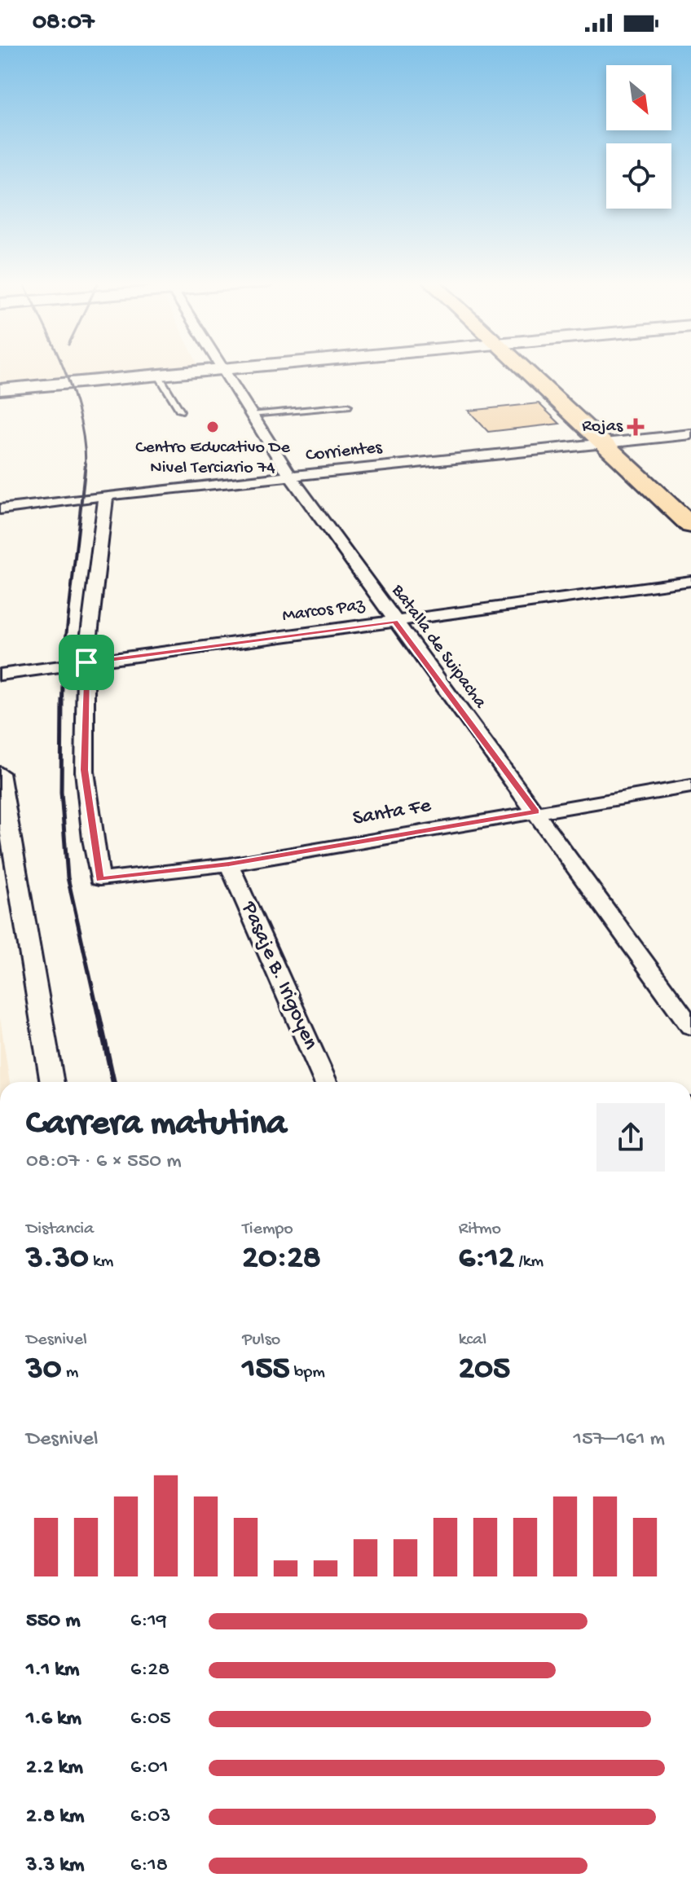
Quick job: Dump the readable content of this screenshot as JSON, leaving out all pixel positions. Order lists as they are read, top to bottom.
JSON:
{
  "streets": {
    "street": [
      "Corrientes",
      "Marcos Paz",
      "Batalla de Suipacha",
      "Santa Fe",
      "Pasaje B. Irigoyen"
    ]
  },
  "crossings": [
    ["Corrientes", "Batalla de Suipacha"],
    ["Marcos Paz", "Batalla de Suipacha"],
    ["Marcos Paz", "Santa Fe"],
    ["Batalla de Suipacha", "Santa Fe"],
    ["Santa Fe", "Pasaje B. Irigoyen"]
  ],
  "places": {
    "other": ["Centro Educativo De Nivel Terciario 74"],
    "health": ["Rojas"]
  },
  "north": "bottom right",
  "page": {
    "status": "08:07",
    "heading": ["Carrera matutina", "08:07 · 6 × 550 m"],
    "stats": [
      ["Distancia", "3.30 km"],
      ["Tiempo", "20:28"],
      ["Ritmo", "6:12 /km"],
      ["Desnivel", "30 m"],
      ["Pulso", "155 bpm"],
      ["kcal", "205"]
    ],
    "chart": ["Desnivel", "157–161 m"],
    "list": [
      {
        "name": "550 m",
        "note": "6:19"
      },
      {
        "name": "1.1 km",
        "note": "6:28"
      },
      {
        "name": "1.6 km",
        "note": "6:05"
      },
      {
        "name": "2.2 km",
        "note": "6:01"
      },
      {
        "name": "2.8 km",
        "note": "6:03"
      },
      {
        "name": "3.3 km",
        "note": "6:18"
      }
    ]
  }
}
